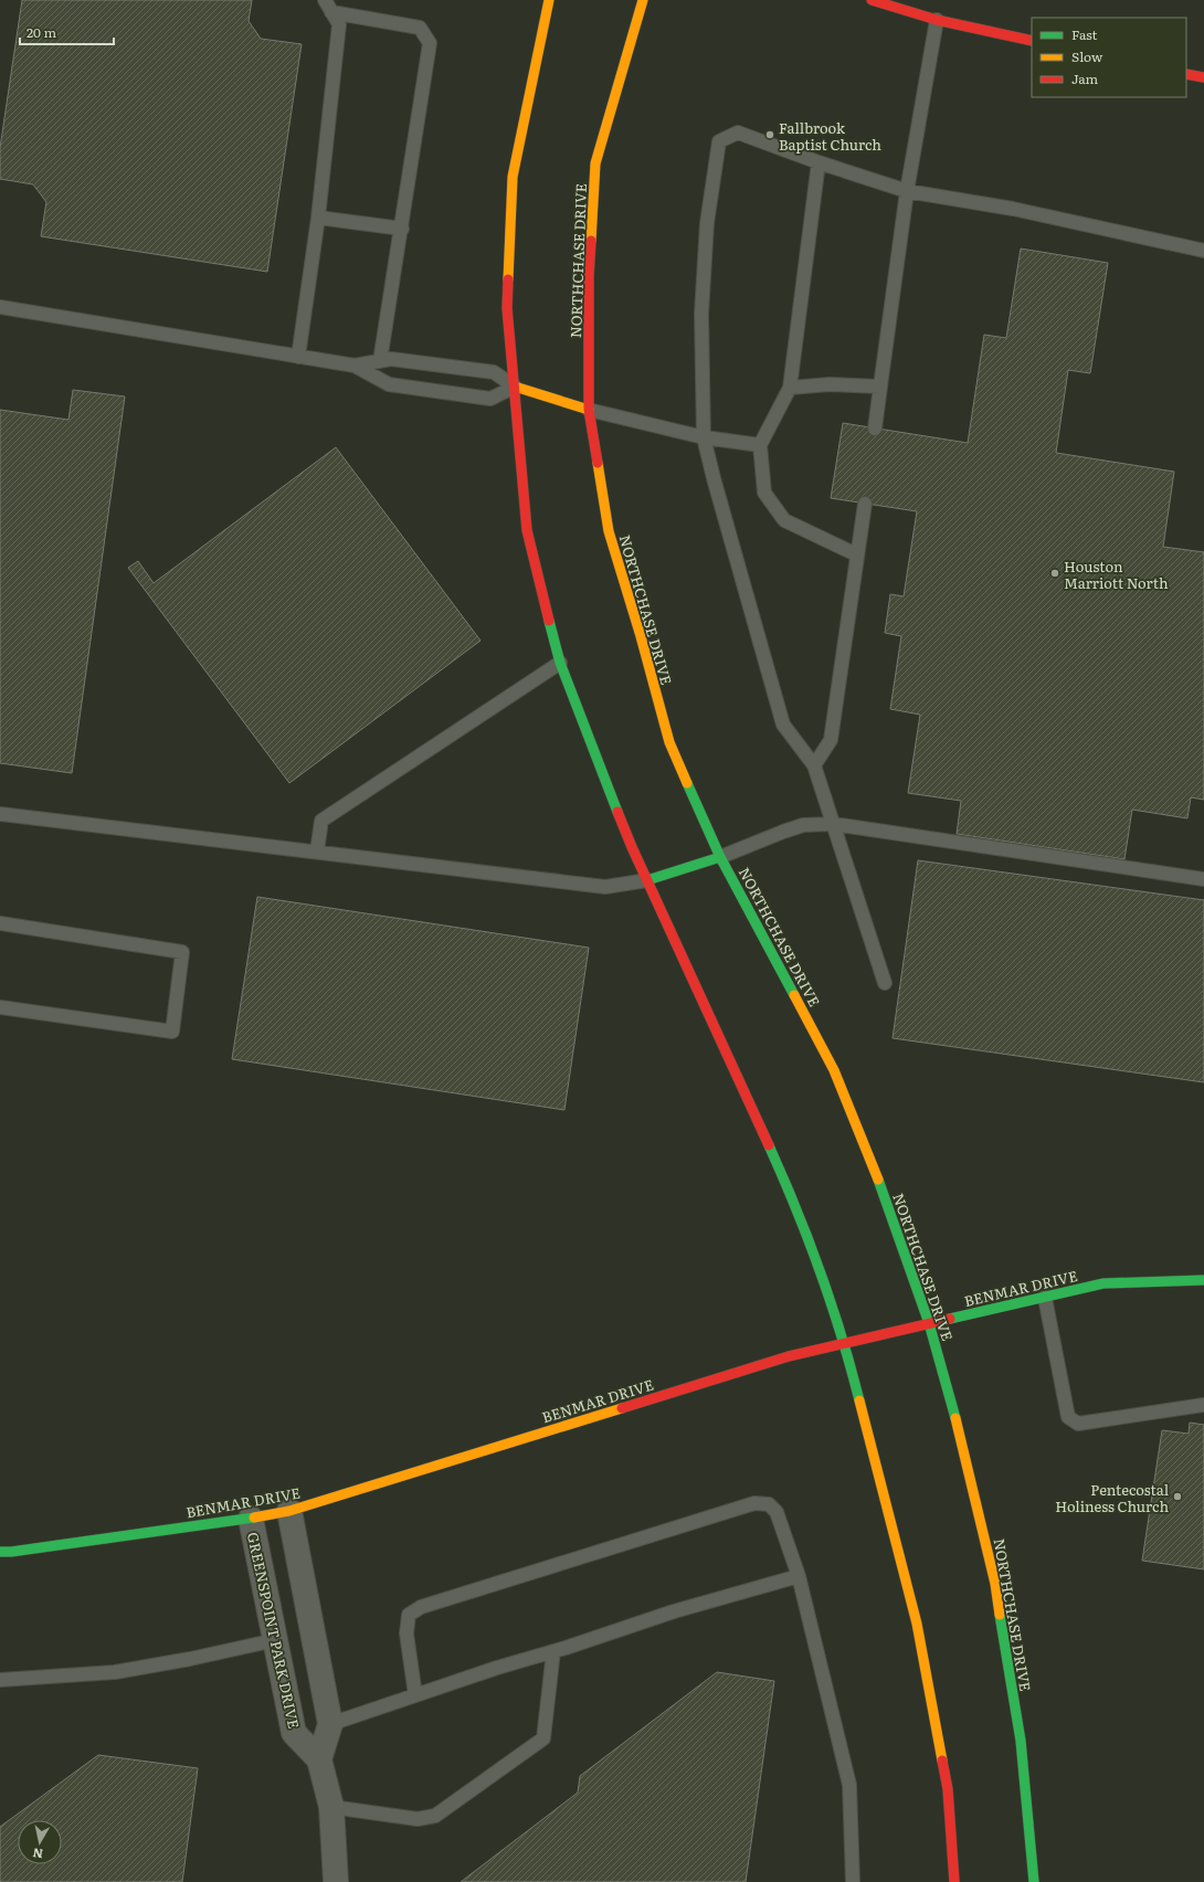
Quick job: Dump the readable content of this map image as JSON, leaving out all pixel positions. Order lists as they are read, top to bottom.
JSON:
{
  "streets": {
    "street": ["NORTHCHASE DRIVE", "BENMAR DRIVE", "GREENSPOINT PARK DRIVE"]
  },
  "crossings": [
    ["NORTHCHASE DRIVE", "BENMAR DRIVE"],
    ["BENMAR DRIVE", "GREENSPOINT PARK DRIVE"]
  ],
  "places": ["Fallbrook Baptist Church", "Houston Marriott North", "Pentecostal Holiness Church"],
  "legend": ["Fast", "Slow", "Jam"],
  "scale_bar": "20 m",
  "north": "bottom"
}
